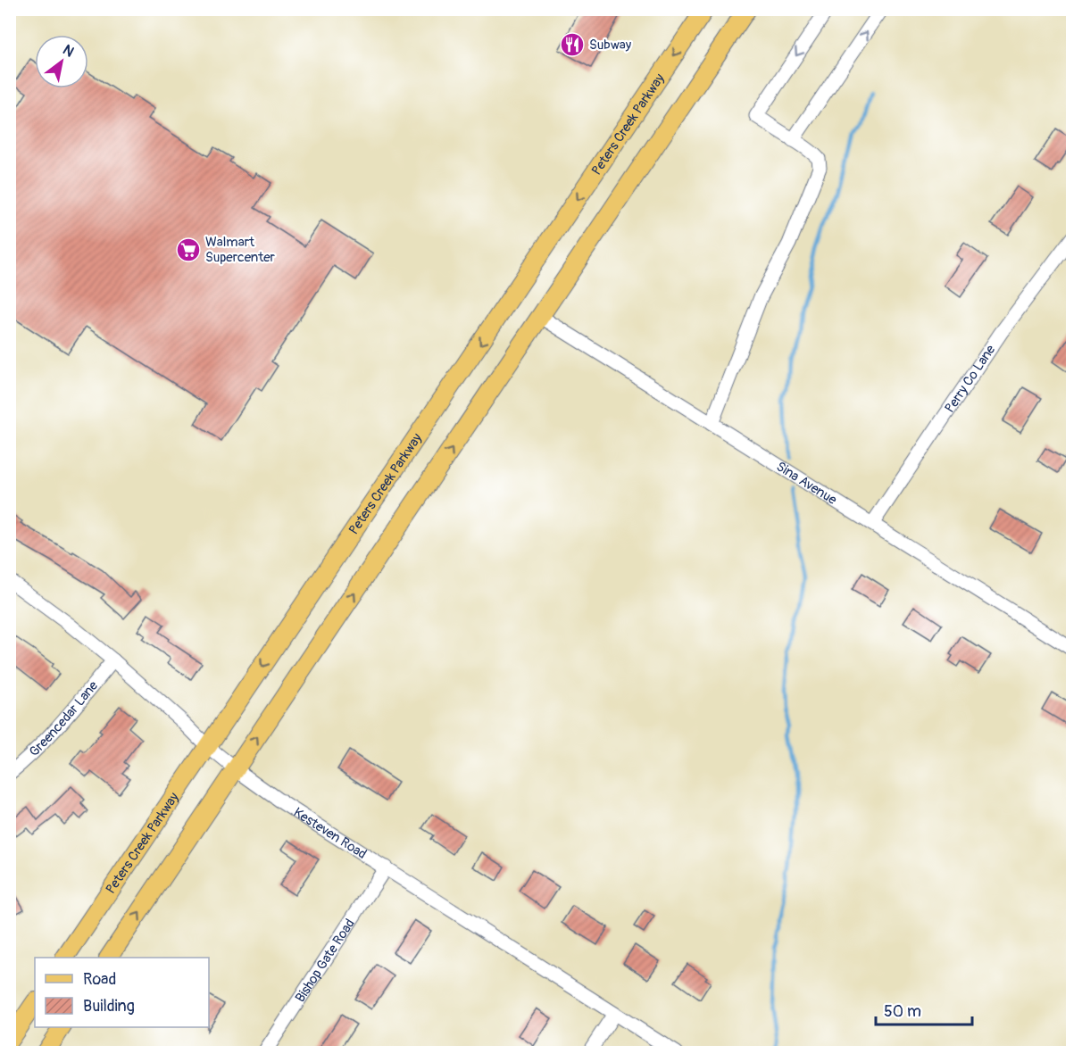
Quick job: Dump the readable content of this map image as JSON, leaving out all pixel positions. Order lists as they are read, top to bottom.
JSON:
{
  "streets": {
    "main road": ["Peters Creek Parkway"],
    "street": [
      "Perry Co Lane",
      "Sina Avenue",
      "Greencedar Lane",
      "Kesteven Road",
      "Bishop Gate Road"
    ]
  },
  "crossings": [
    ["Peters Creek Parkway", "Kesteven Road"],
    ["Perry Co Lane", "Sina Avenue"],
    ["Greencedar Lane", "Kesteven Road"],
    ["Kesteven Road", "Bishop Gate Road"]
  ],
  "places": {
    "restaurant": ["Subway"],
    "supermarket": ["Walmart Supercenter"]
  },
  "legend": ["Road", "Building"],
  "scale_bar": "50 m",
  "north": "top right"
}
